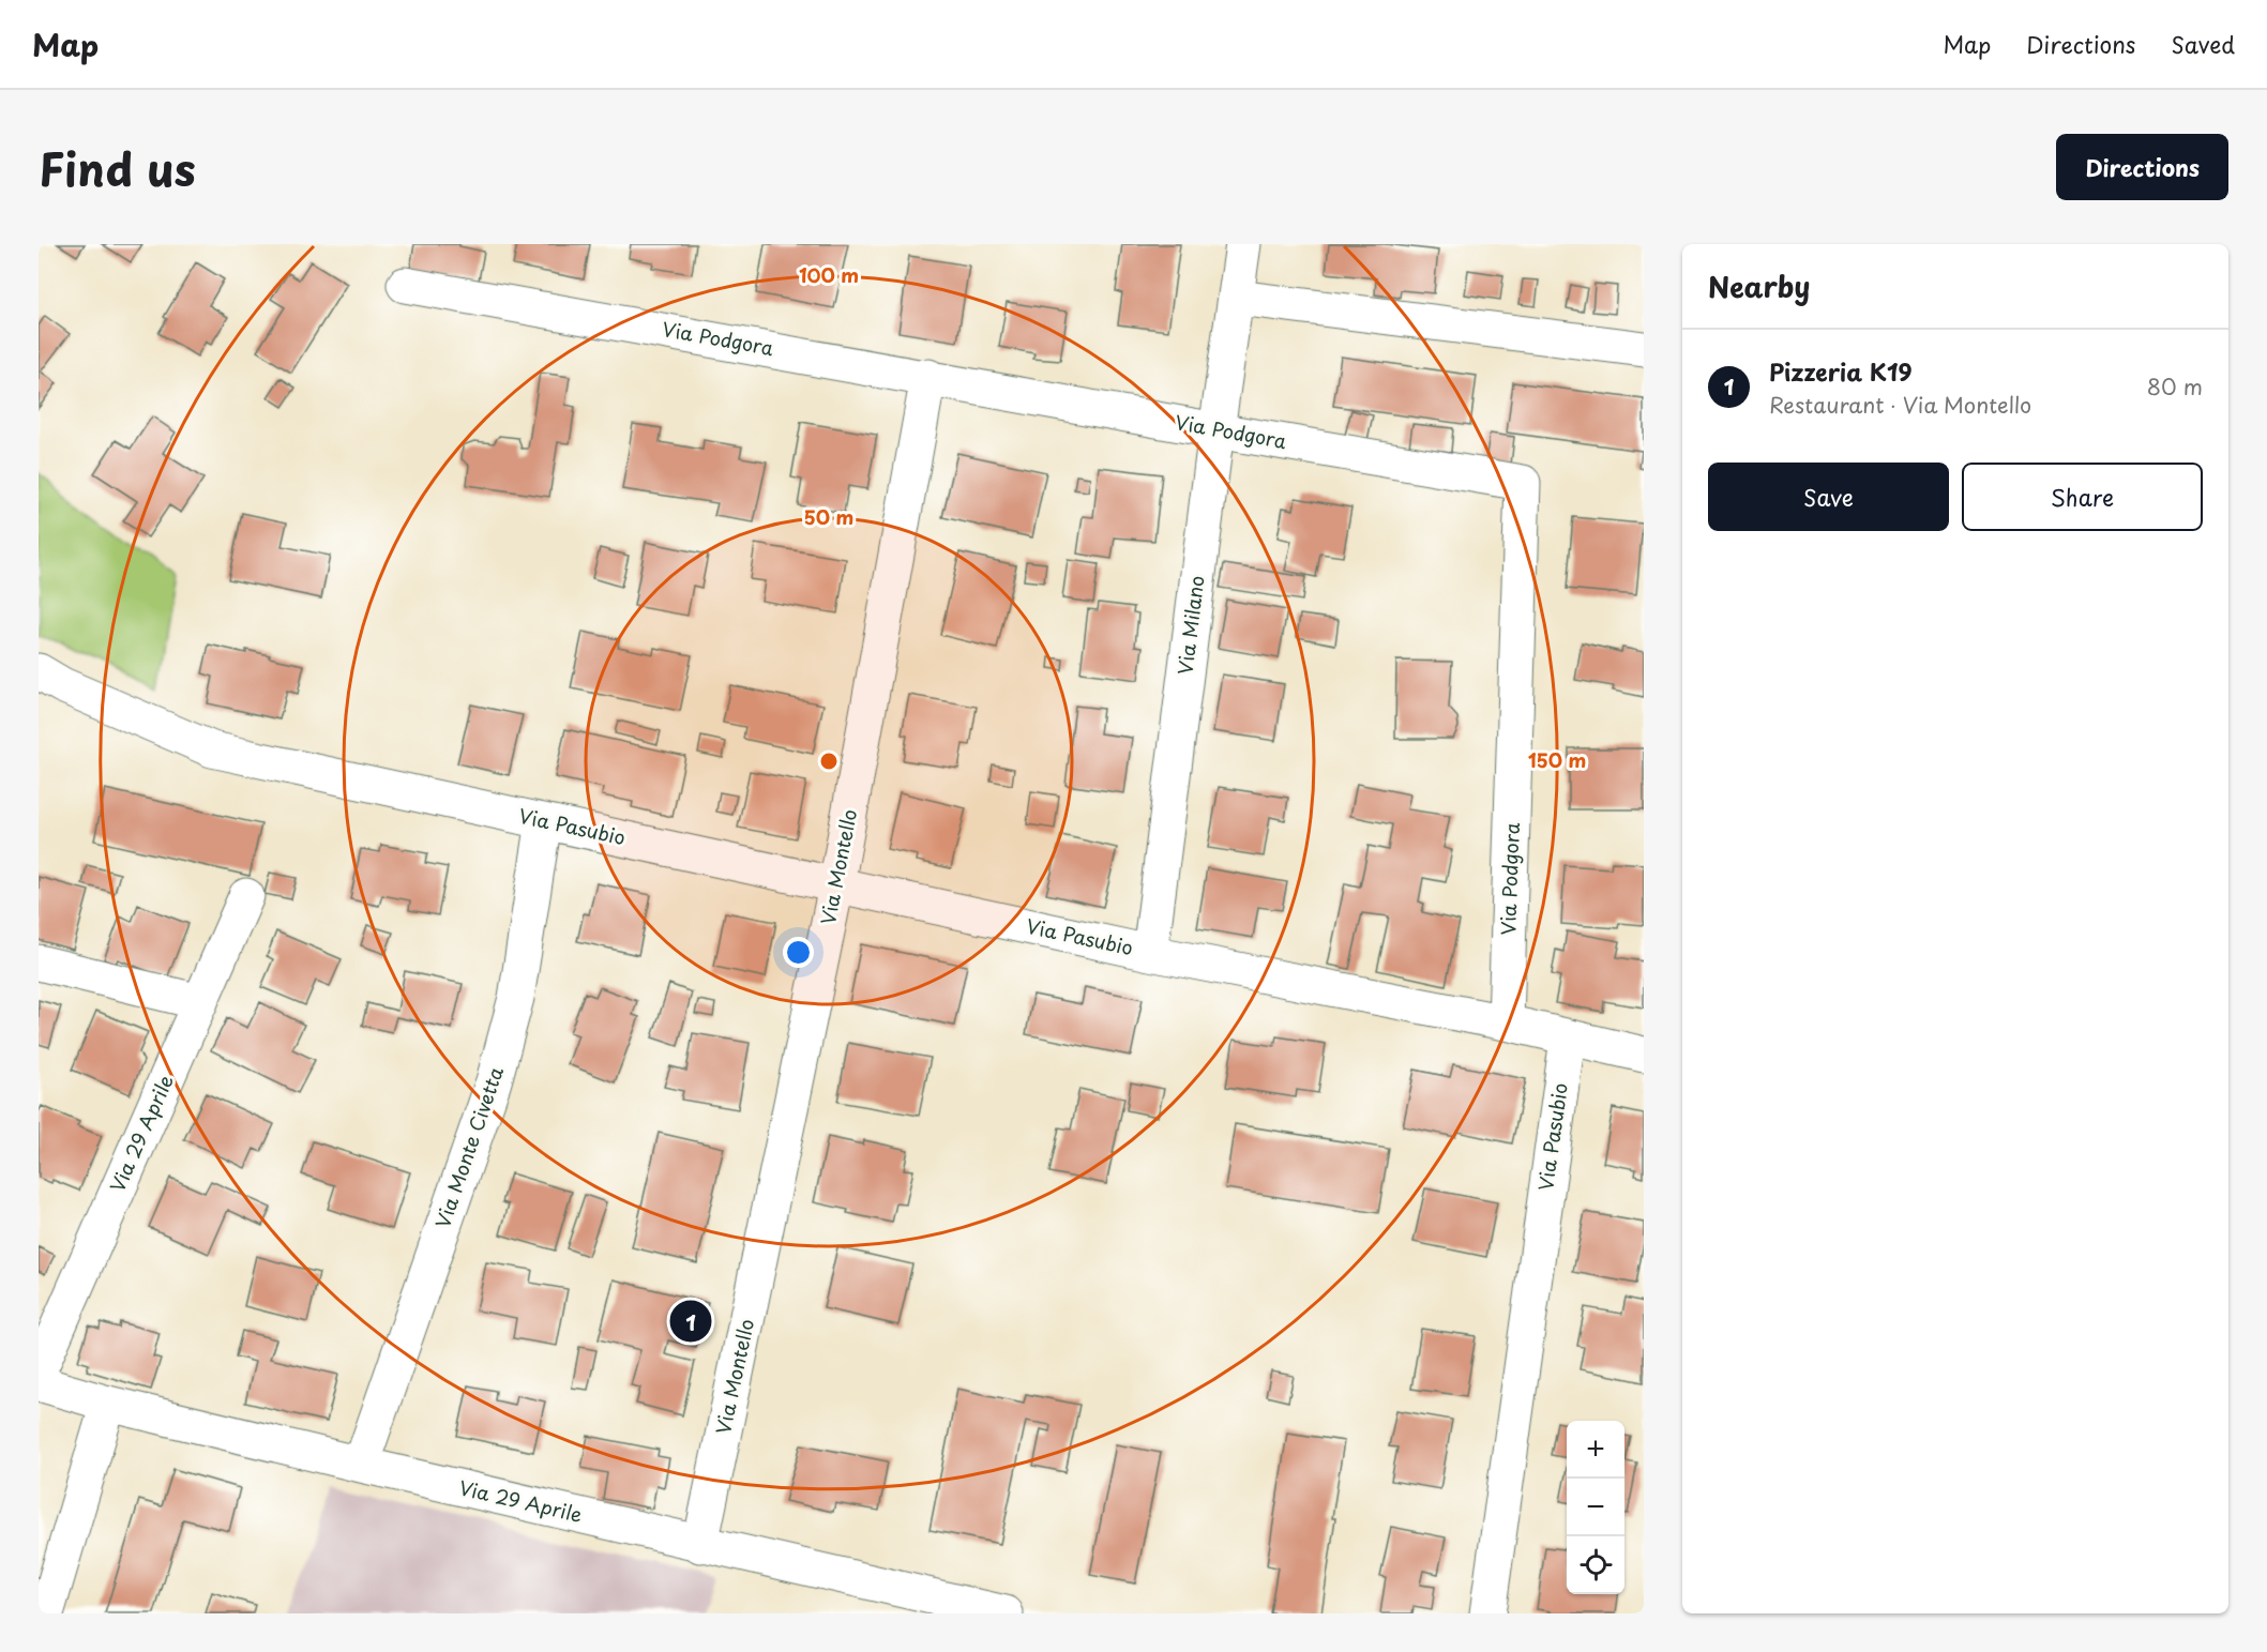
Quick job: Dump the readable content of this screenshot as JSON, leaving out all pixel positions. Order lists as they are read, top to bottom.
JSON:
{
  "streets": {
    "street": [
      "Via Podgora",
      "Via Milano",
      "Via Pasubio",
      "Via Montello",
      "Via 29 Aprile",
      "Via Monte Civetta"
    ]
  },
  "crossings": [
    ["Via Podgora", "Via Milano"],
    ["Via Podgora", "Via Pasubio"],
    ["Via Podgora", "Via Montello"],
    ["Via Milano", "Via Pasubio"],
    ["Via Pasubio", "Via Montello"],
    ["Via Pasubio", "Via Monte Civetta"],
    ["Via Montello", "Via 29 Aprile"],
    ["Via 29 Aprile", "Via Monte Civetta"]
  ],
  "page": {
    "header": "Map",
    "nav": ["Map", "Directions", "Saved"],
    "title": "Find us",
    "buttons": [
      "Directions",
      ["Save", "Share"]
    ],
    "heading": "Nearby",
    "list": [
      {
        "mark": "1",
        "name": "Pizzeria K19",
        "note": "Restaurant · Via Montello",
        "value": "80 m"
      }
    ],
    "pins": "1",
    "map_buttons": ["+", "−"]
  },
  "rings": ["100 m", "50 m", "150 m"]
}
